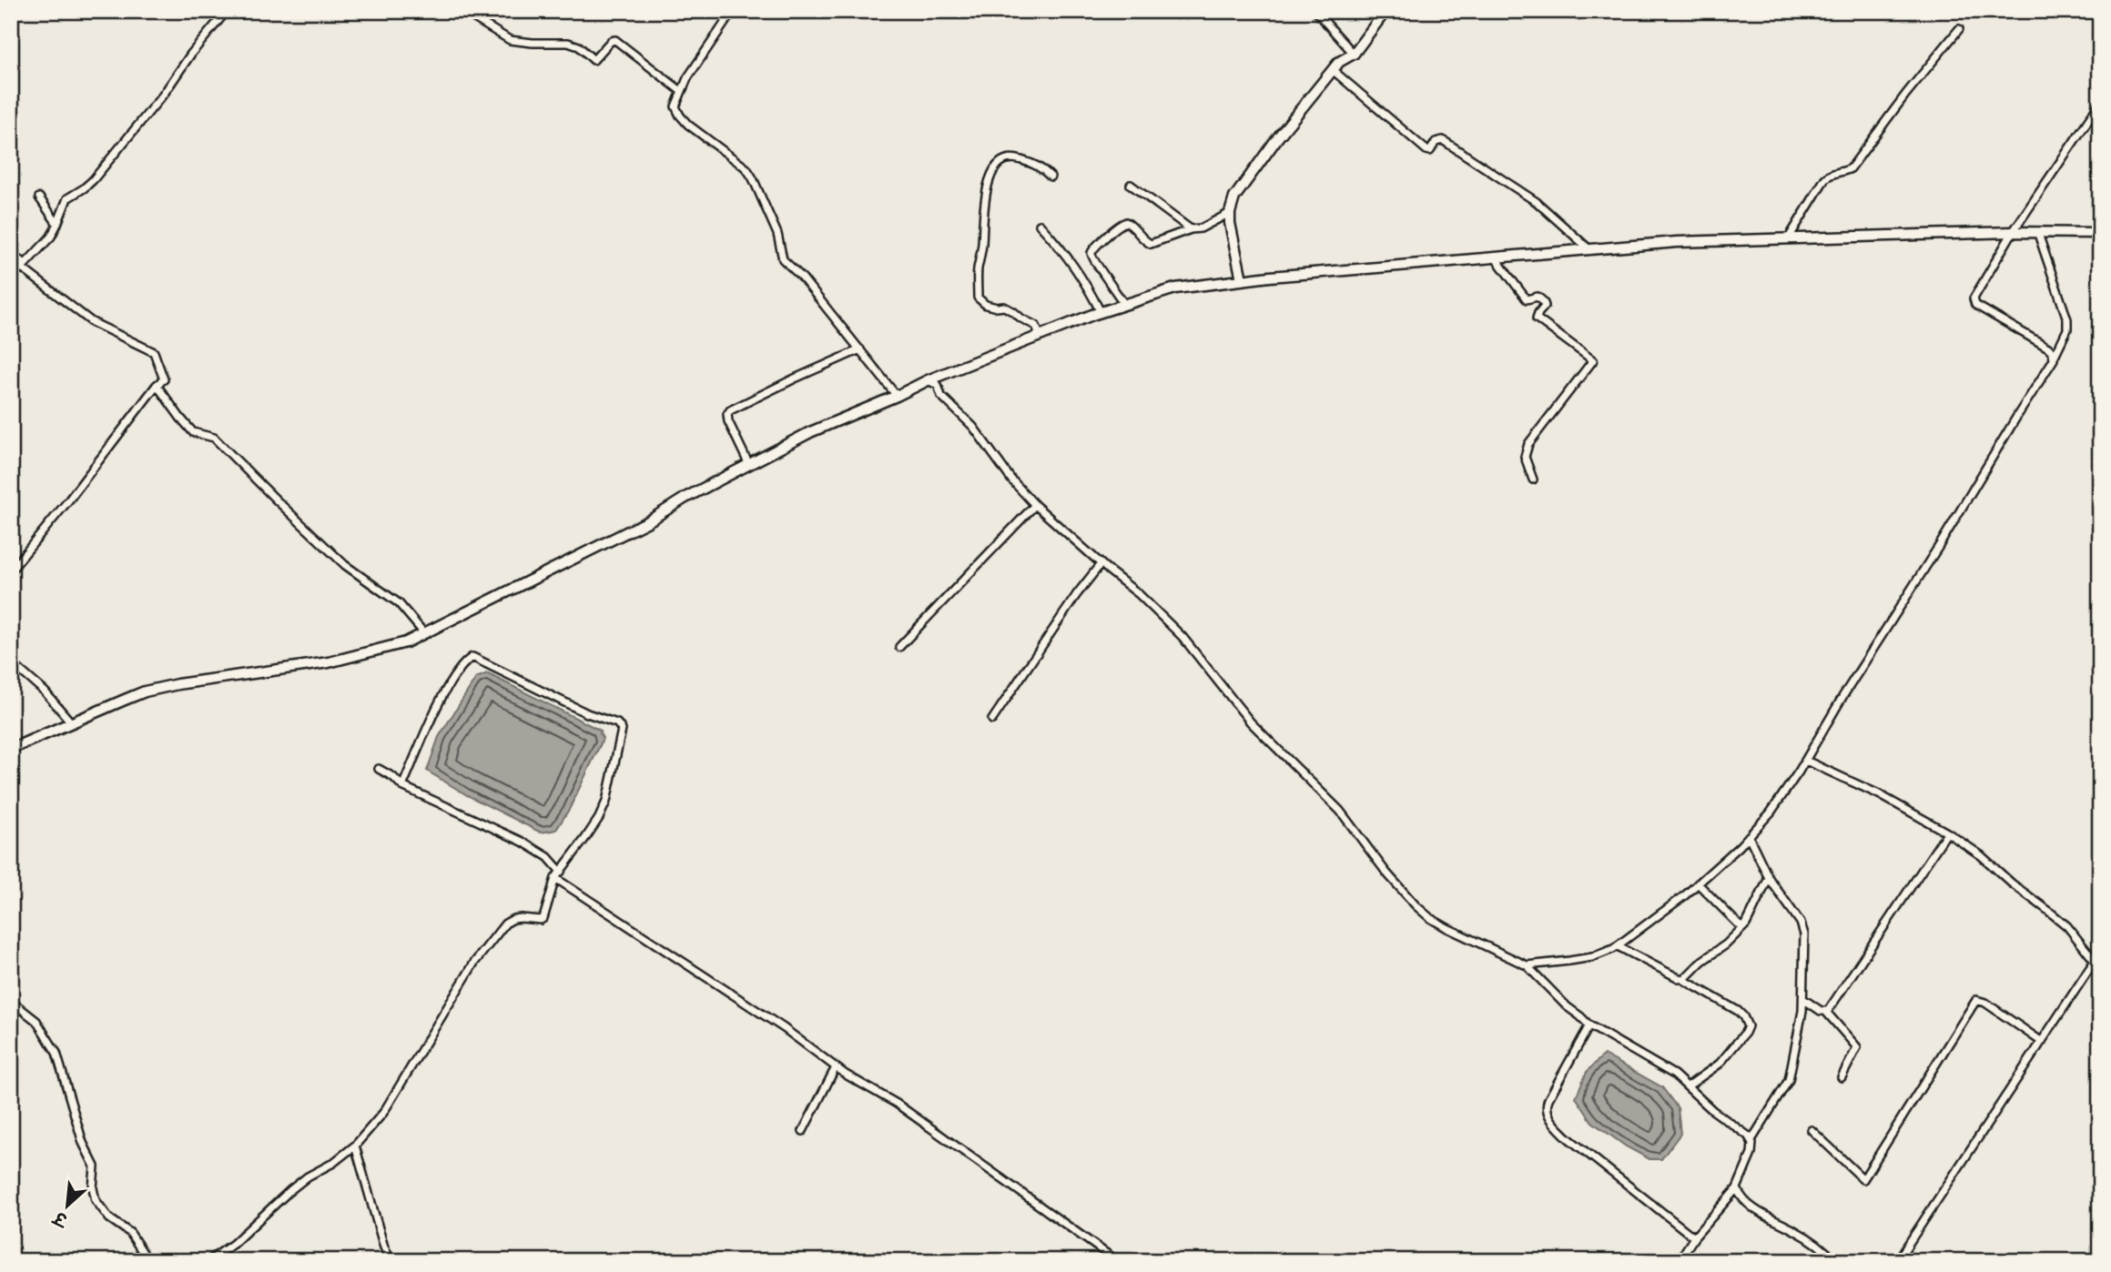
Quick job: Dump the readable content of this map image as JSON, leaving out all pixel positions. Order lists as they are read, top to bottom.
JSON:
{
  "north": "bottom left"
}
